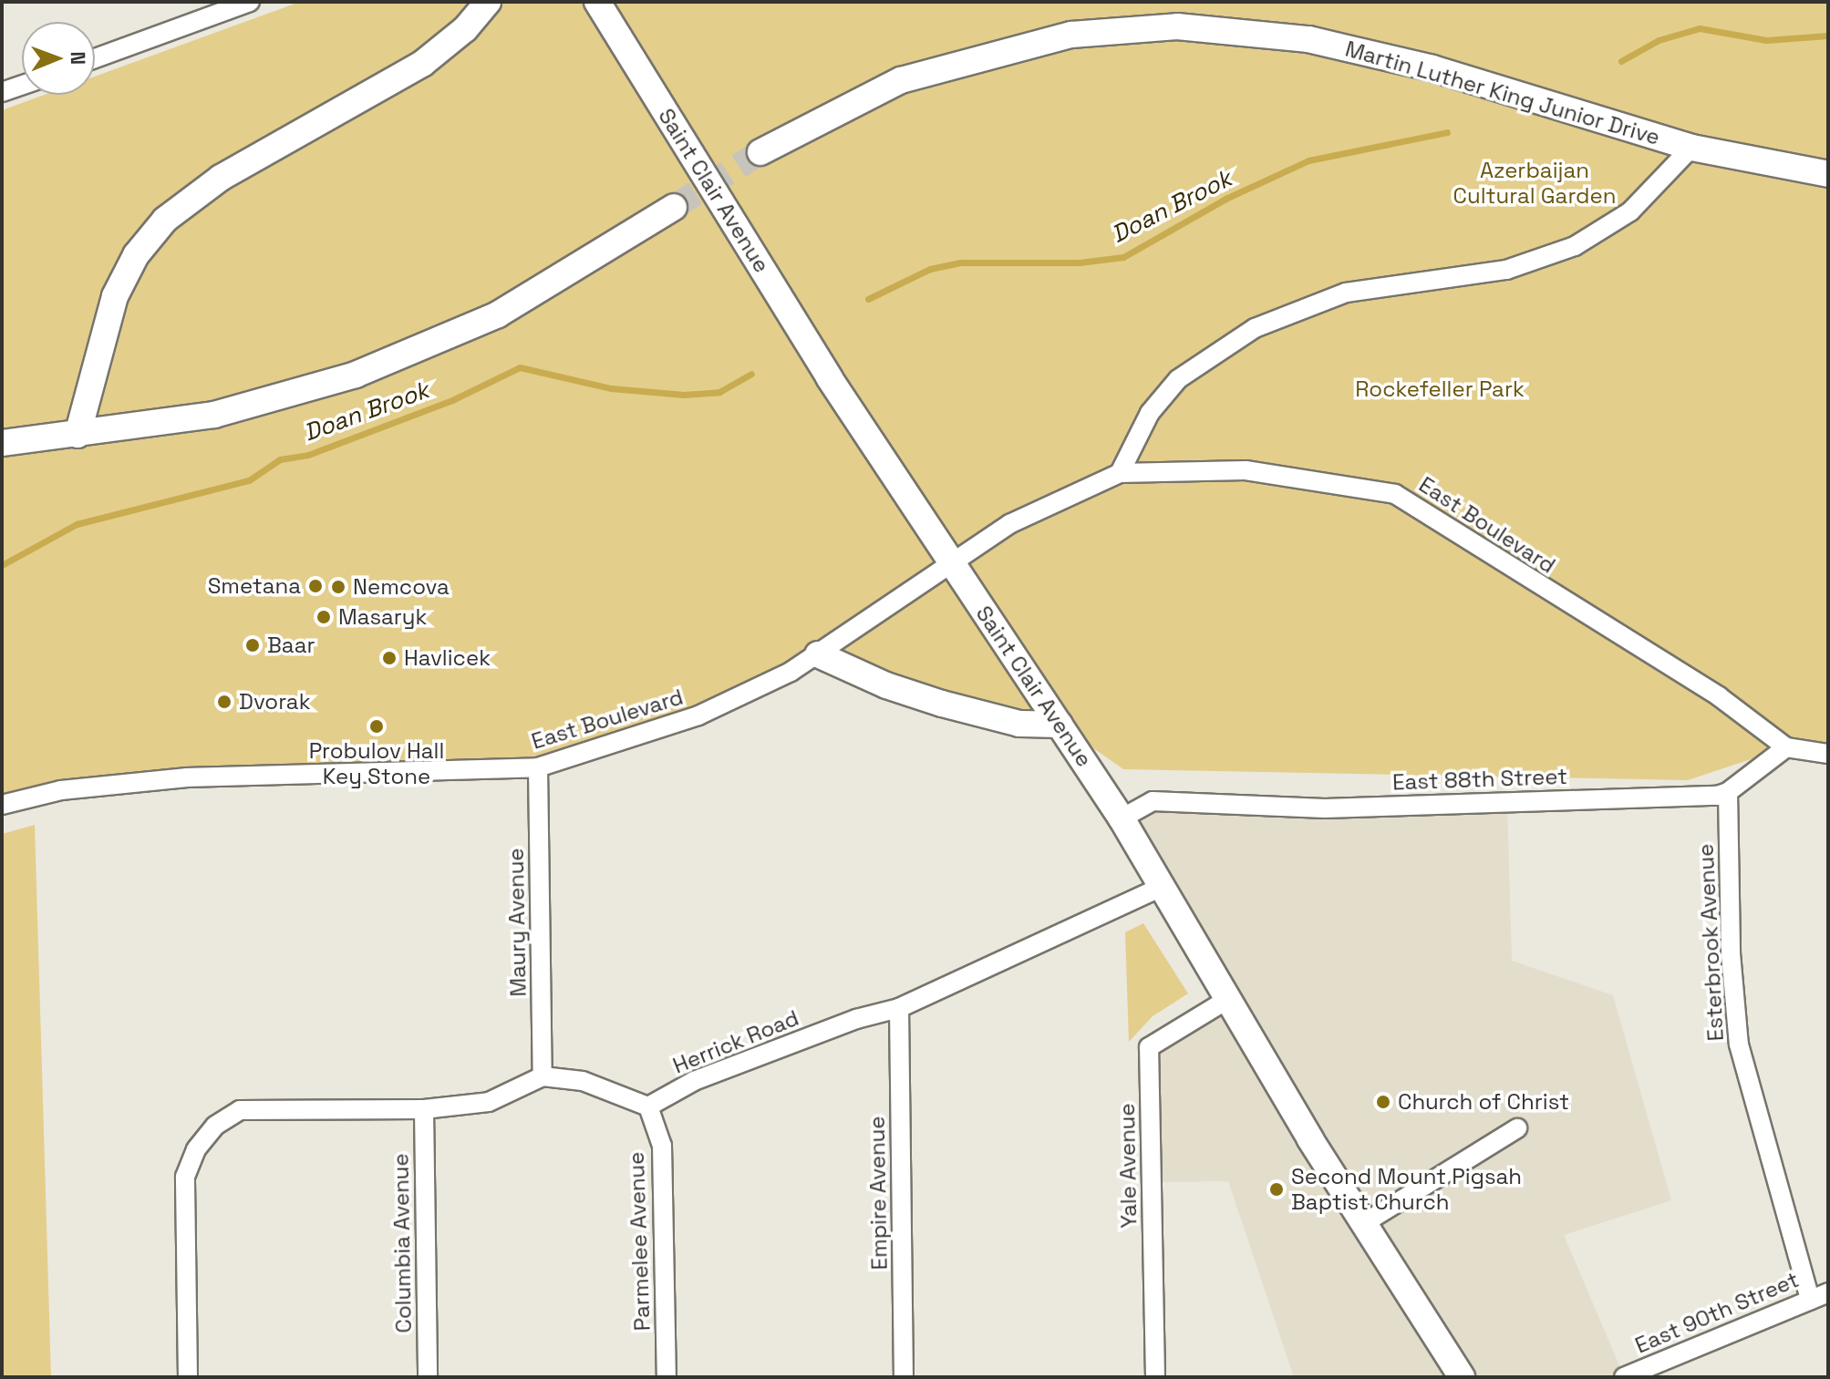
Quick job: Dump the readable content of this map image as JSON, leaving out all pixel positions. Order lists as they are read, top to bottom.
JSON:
{
  "streets": {
    "main road": ["Martin Luther King Junior Drive", "Saint Clair Avenue"],
    "street": [
      "East Boulevard",
      "East 88th Street",
      "Maury Avenue",
      "Esterbrook Avenue",
      "Herrick Road",
      "Yale Avenue",
      "Empire Avenue",
      "Parmelee Avenue",
      "Columbia Avenue",
      "East 90th Street"
    ]
  },
  "crossings": [
    ["Saint Clair Avenue", "East Boulevard"],
    ["Saint Clair Avenue", "East 88th Street"],
    ["Saint Clair Avenue", "Herrick Road"],
    ["Saint Clair Avenue", "Yale Avenue"],
    ["East Boulevard", "Maury Avenue"],
    ["East 88th Street", "Esterbrook Avenue"],
    ["Esterbrook Avenue", "East 90th Street"],
    ["Herrick Road", "Empire Avenue"],
    ["Herrick Road", "Parmelee Avenue"]
  ],
  "water": ["Doan Brook"],
  "parks": ["Azerbaijan Cultural Garden", "Rockefeller Park"],
  "places": [
    "Smetana",
    "Nemcova",
    "Masaryk",
    "Baar",
    "Havlicek",
    "Dvorak",
    "Probulov Hall Key Stone",
    "Church of Christ",
    "Second Mount Pigsah Baptist Church"
  ],
  "north": "right"
}
